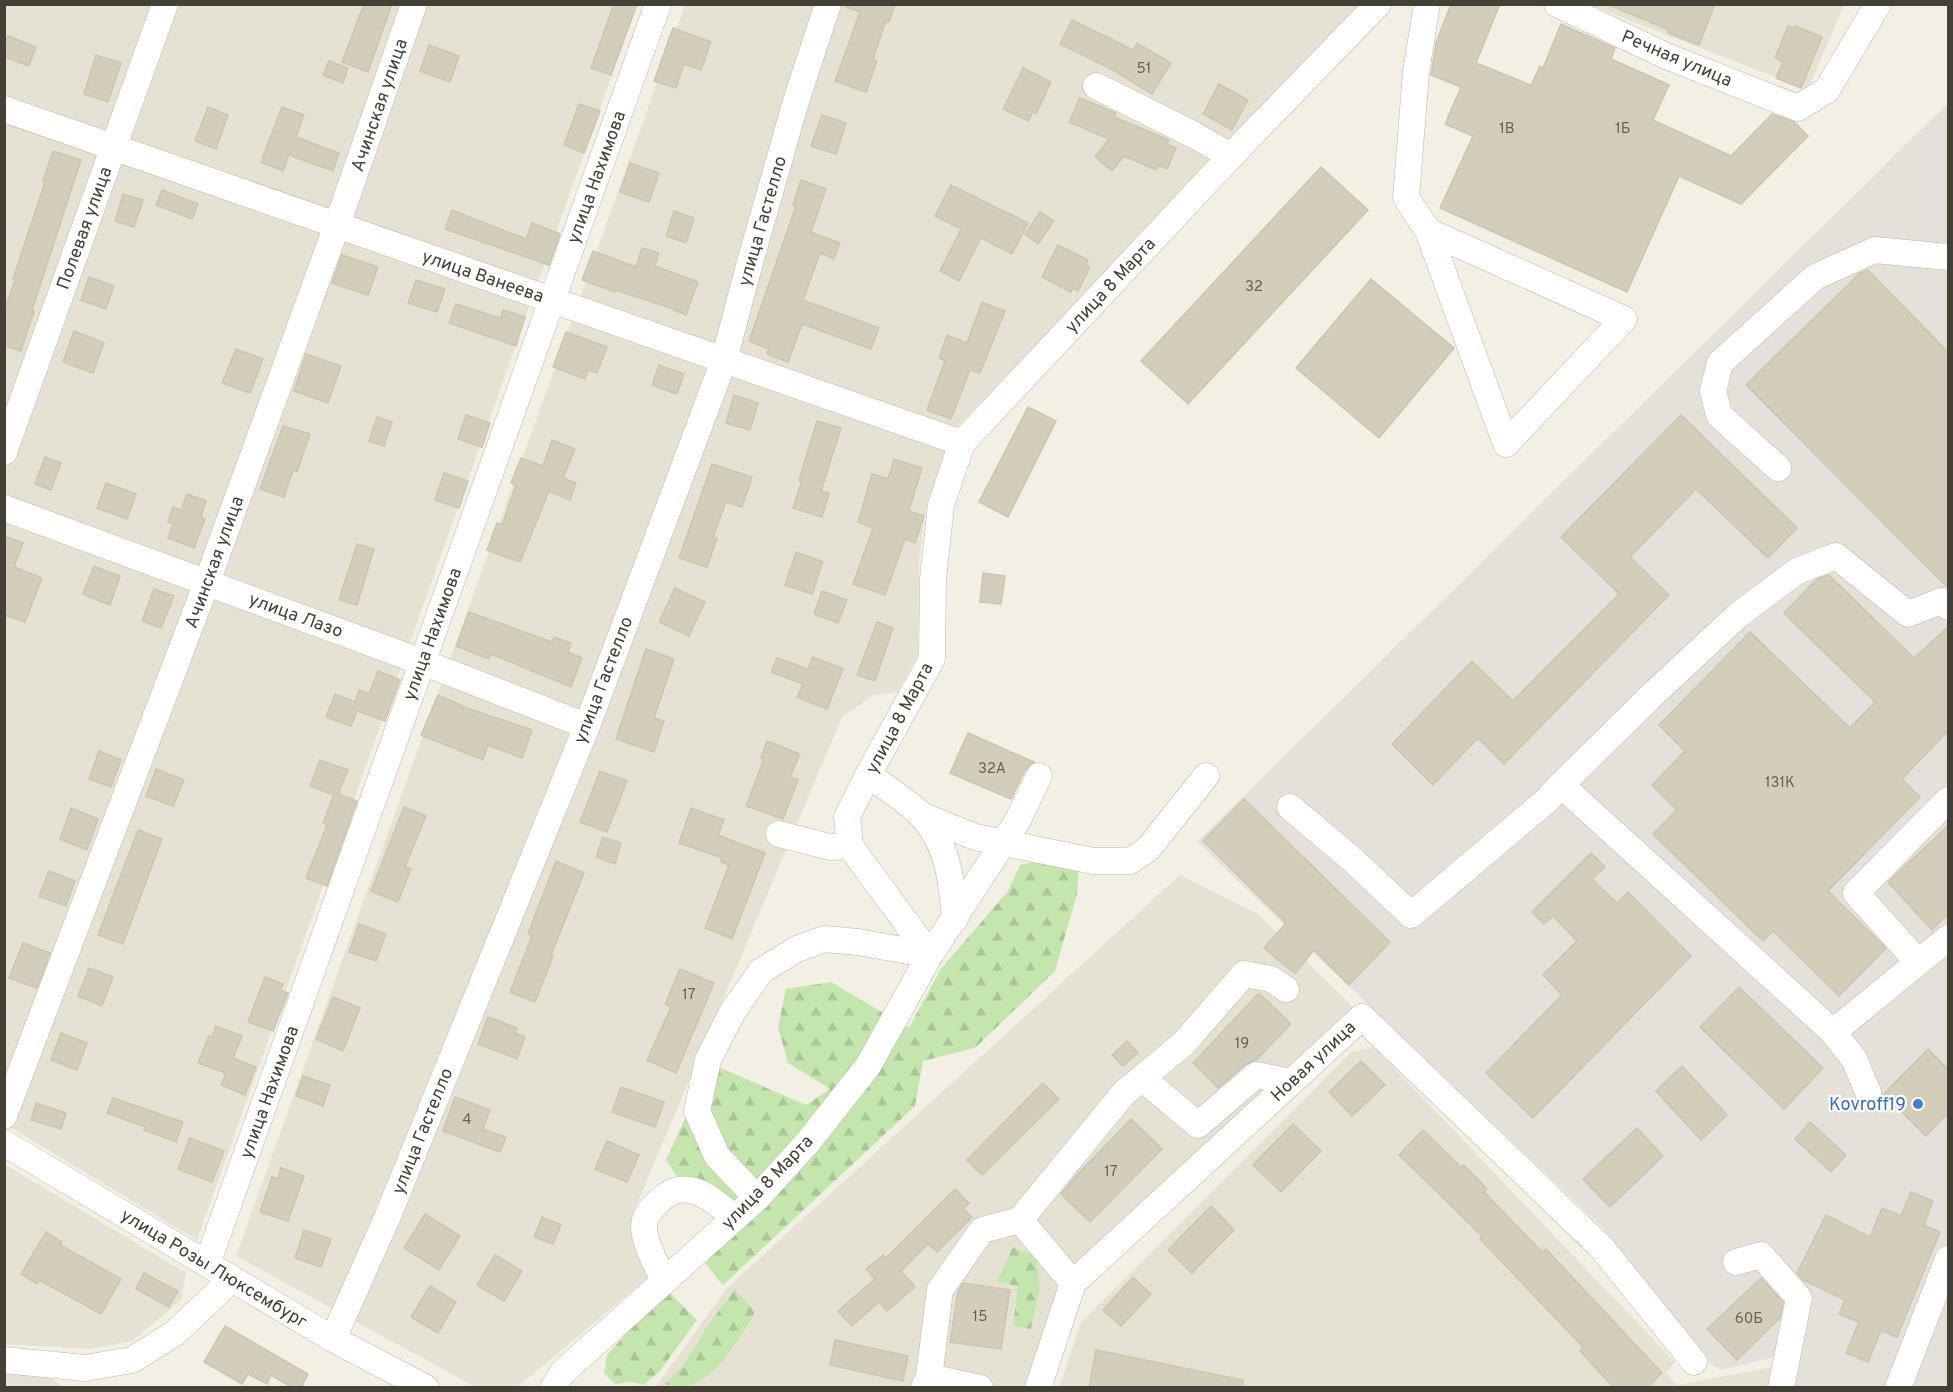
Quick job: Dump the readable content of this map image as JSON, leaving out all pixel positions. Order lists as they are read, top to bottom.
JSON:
{
  "streets": {
    "street": [
      "Речная улица",
      "Ачинская улица",
      "улица Нахимова",
      "улица Гастелло",
      "Полевая улица",
      "улица Ванеева",
      "улица 8 Марта",
      "улица Лазо",
      "Новая улица",
      "улица Розы Люксембург"
    ]
  },
  "crossings": [
    ["Ачинская улица", "улица Ванеева"],
    ["Ачинская улица", "улица Лазо"],
    ["улица Нахимова", "улица Ванеева"],
    ["улица Нахимова", "улица Лазо"],
    ["улица Нахимова", "улица Розы Люксембург"],
    ["улица Гастелло", "улица Ванеева"],
    ["улица Гастелло", "улица Лазо"],
    ["улица Гастелло", "улица Розы Люксембург"],
    ["Полевая улица", "улица Ванеева"],
    ["улица Ванеева", "улица 8 Марта"]
  ],
  "places": ["Kovroff19"],
  "house_numbers": [
    "51",
    "1В",
    "1Б",
    "32",
    "32А",
    "131К",
    "17",
    "19",
    "4",
    "17",
    "15",
    "60Б"
  ]
}
